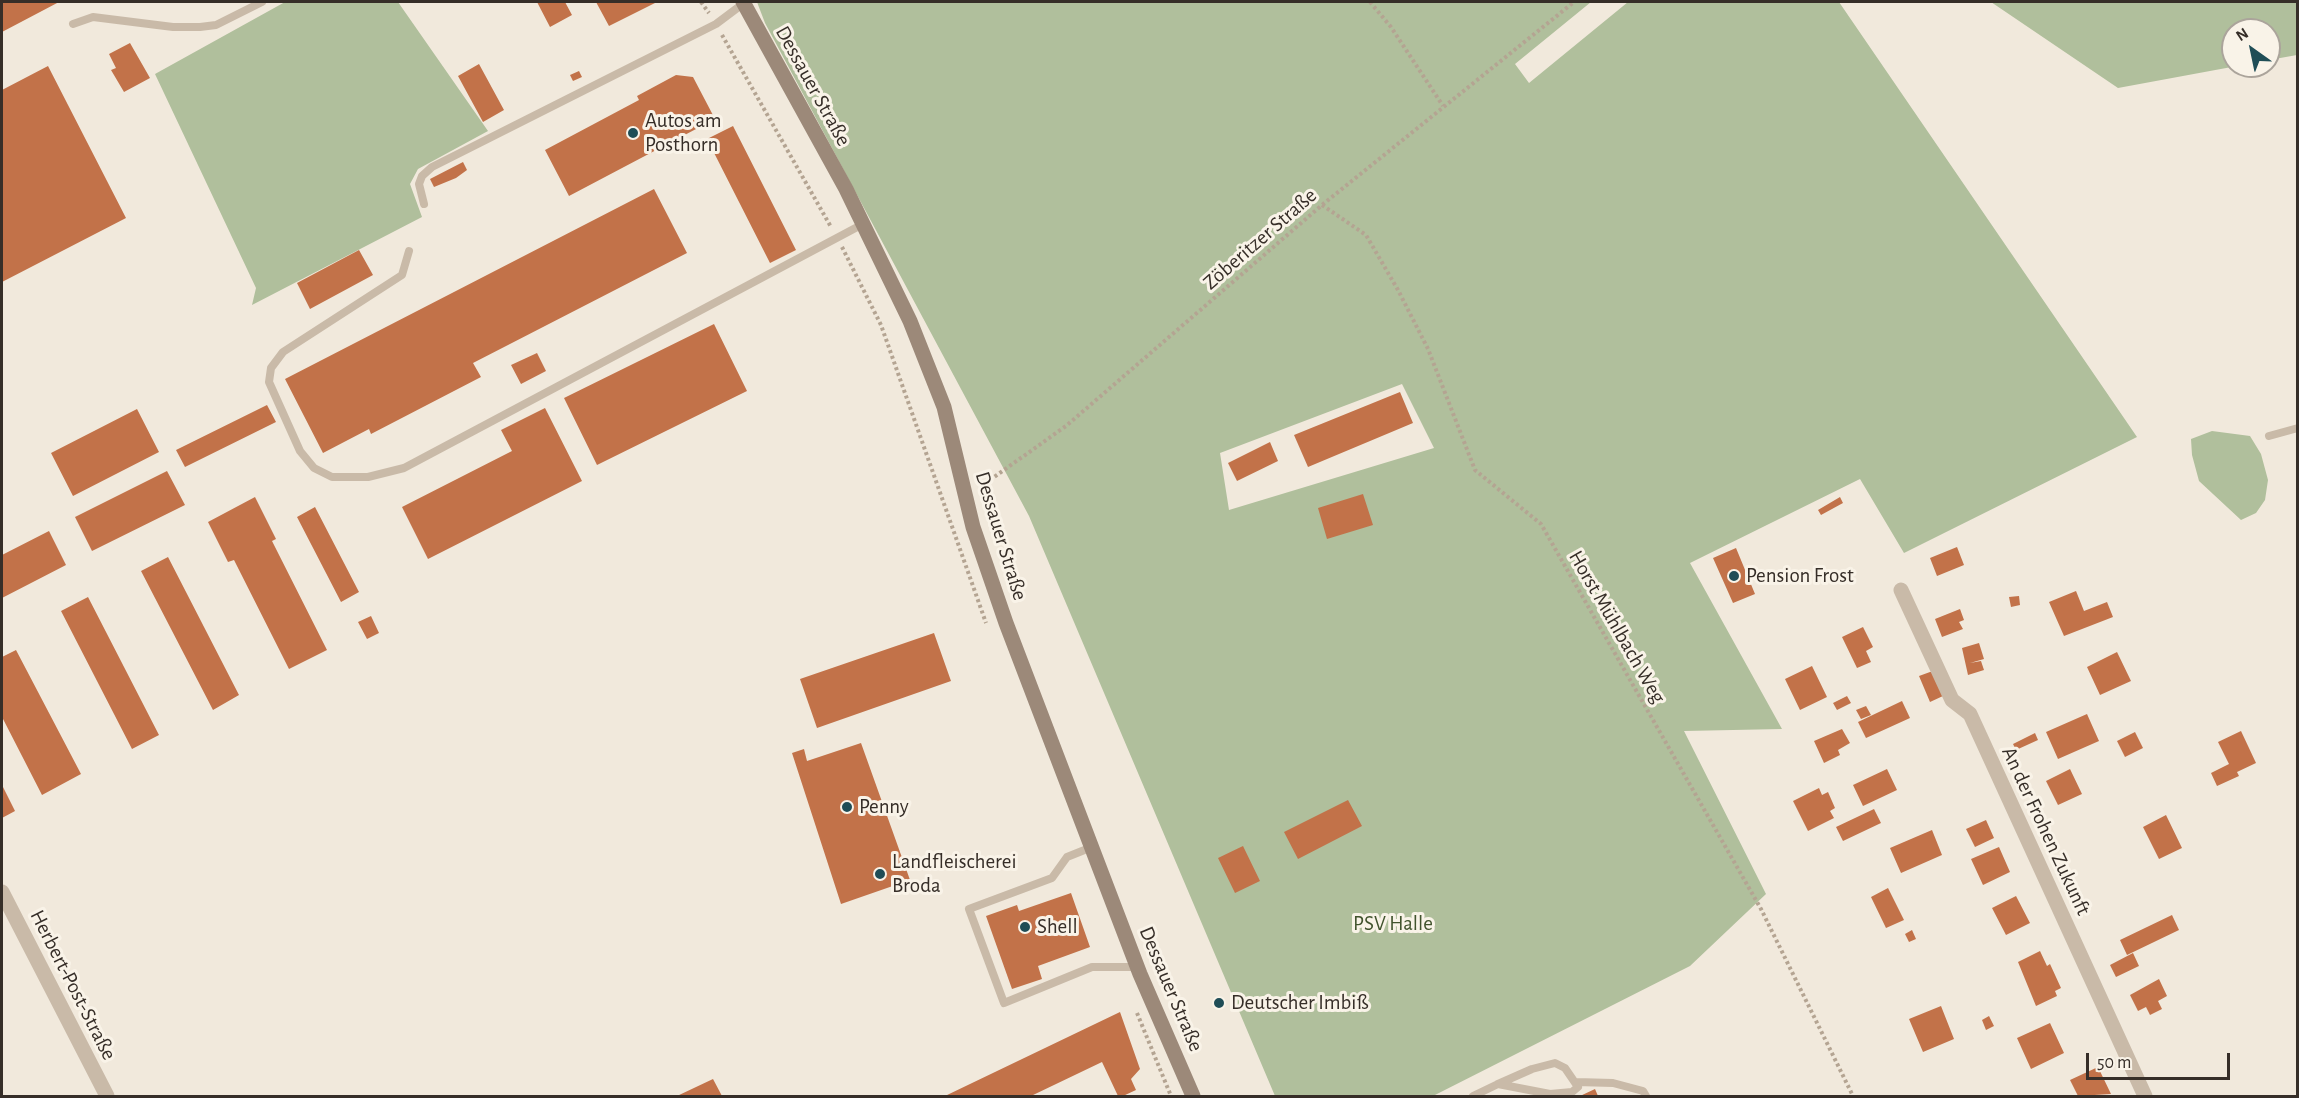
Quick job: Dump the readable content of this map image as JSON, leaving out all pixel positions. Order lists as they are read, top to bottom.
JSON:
{
  "streets": {
    "main road": ["Dessauer Straße"],
    "street": ["An der Frohen Zukunft", "Herbert-Post-Straße"],
    "path": ["Zöberitzer Straße", "Horst Mühlbach Weg"]
  },
  "crossings": [
    ["Dessauer Straße", "Zöberitzer Straße"],
    ["Zöberitzer Straße", "Horst Mühlbach Weg"]
  ],
  "parks": ["PSV Halle"],
  "places": [
    "Autos am Posthorn",
    "Pension Frost",
    "Penny",
    "Landfleischerei Broda",
    "Shell",
    "Deutscher Imbiß"
  ],
  "scale_bar": "50 m",
  "north": "top left"
}
